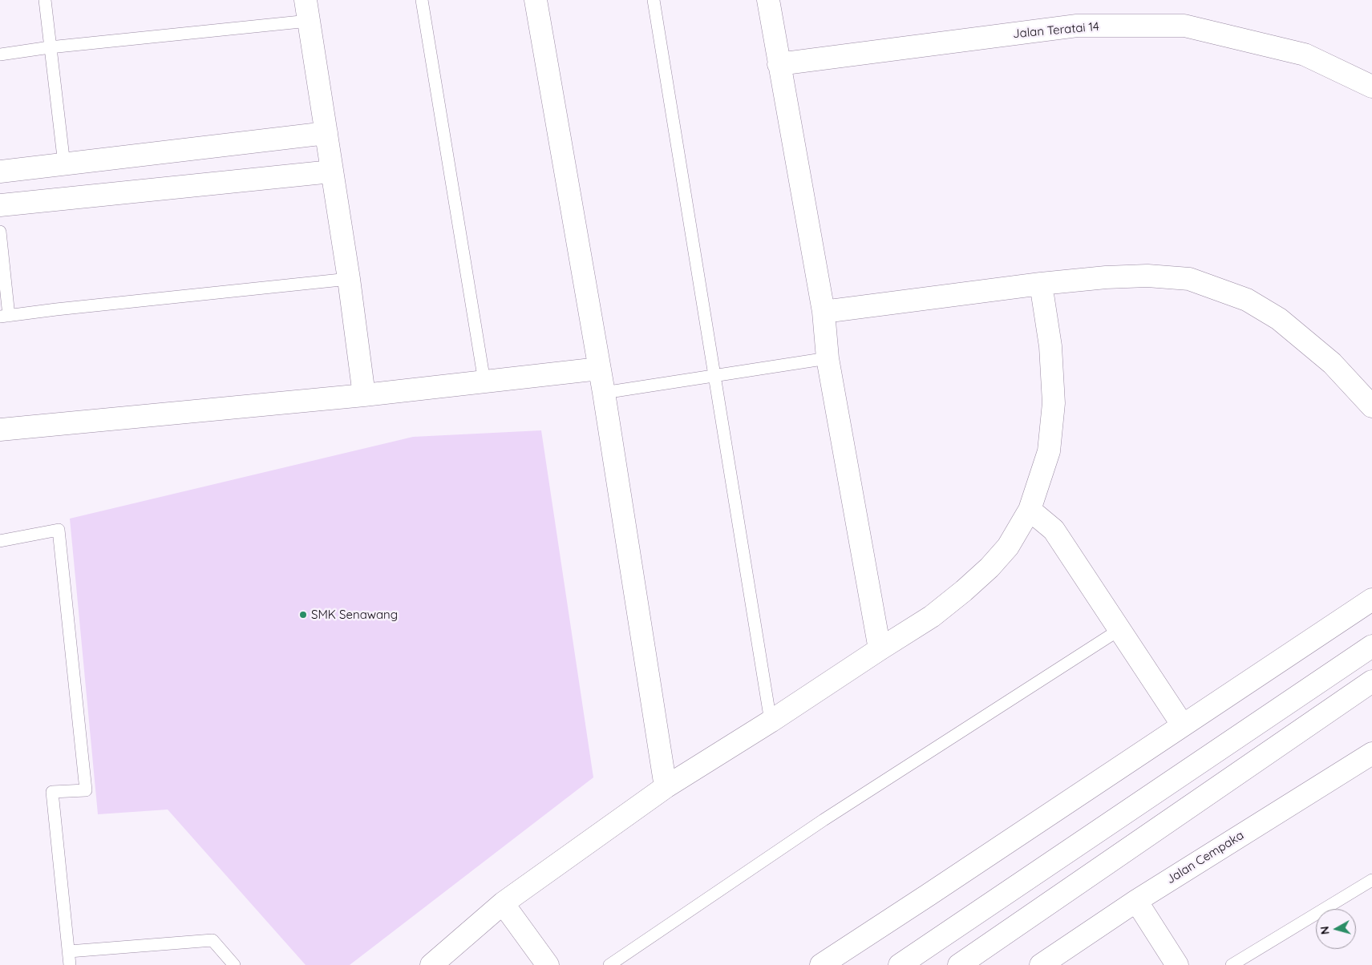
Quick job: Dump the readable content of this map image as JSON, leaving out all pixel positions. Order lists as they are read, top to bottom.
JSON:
{
  "streets": {
    "street": ["Jalan Teratai 14", "Jalan Cempaka"]
  },
  "places": ["SMK Senawang"],
  "north": "left"
}
